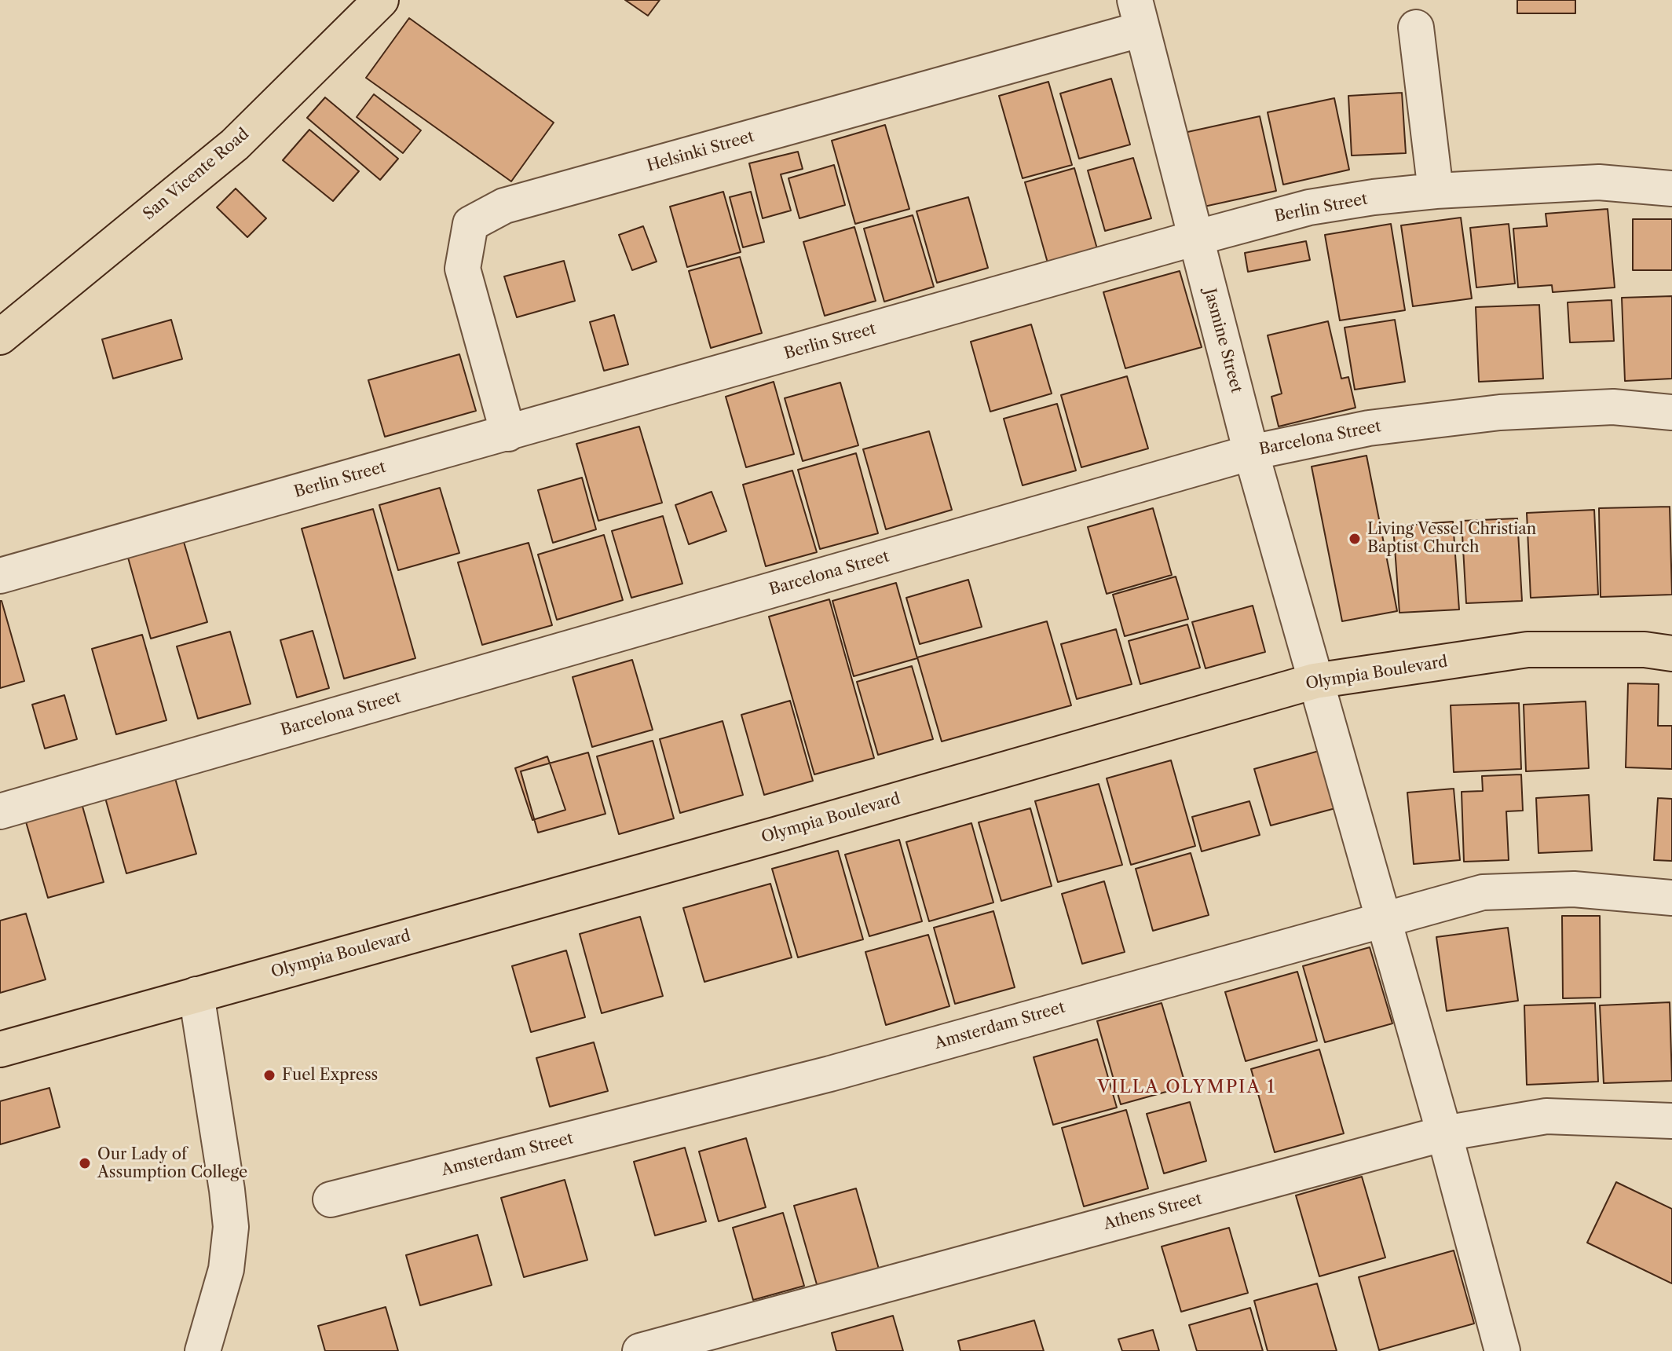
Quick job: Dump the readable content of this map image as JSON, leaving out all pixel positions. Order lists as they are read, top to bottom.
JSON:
{
  "streets": {
    "main road": ["San Vicente Road", "Olympia Boulevard"],
    "street": [
      "Helsinki Street",
      "Berlin Street",
      "Jasmine Street",
      "Barcelona Street",
      "Amsterdam Street",
      "Athens Street"
    ]
  },
  "crossings": [
    ["Helsinki Street", "Berlin Street"],
    ["Helsinki Street", "Jasmine Street"],
    ["Berlin Street", "Jasmine Street"],
    ["Jasmine Street", "Barcelona Street"],
    ["Jasmine Street", "Olympia Boulevard"],
    ["Jasmine Street", "Amsterdam Street"],
    ["Jasmine Street", "Athens Street"]
  ],
  "districts": ["VILLA OLYMPIA 1"],
  "places": ["Living Vessel Christian Baptist Church", "Fuel Express", "Our Lady of Assumption College"]
}
